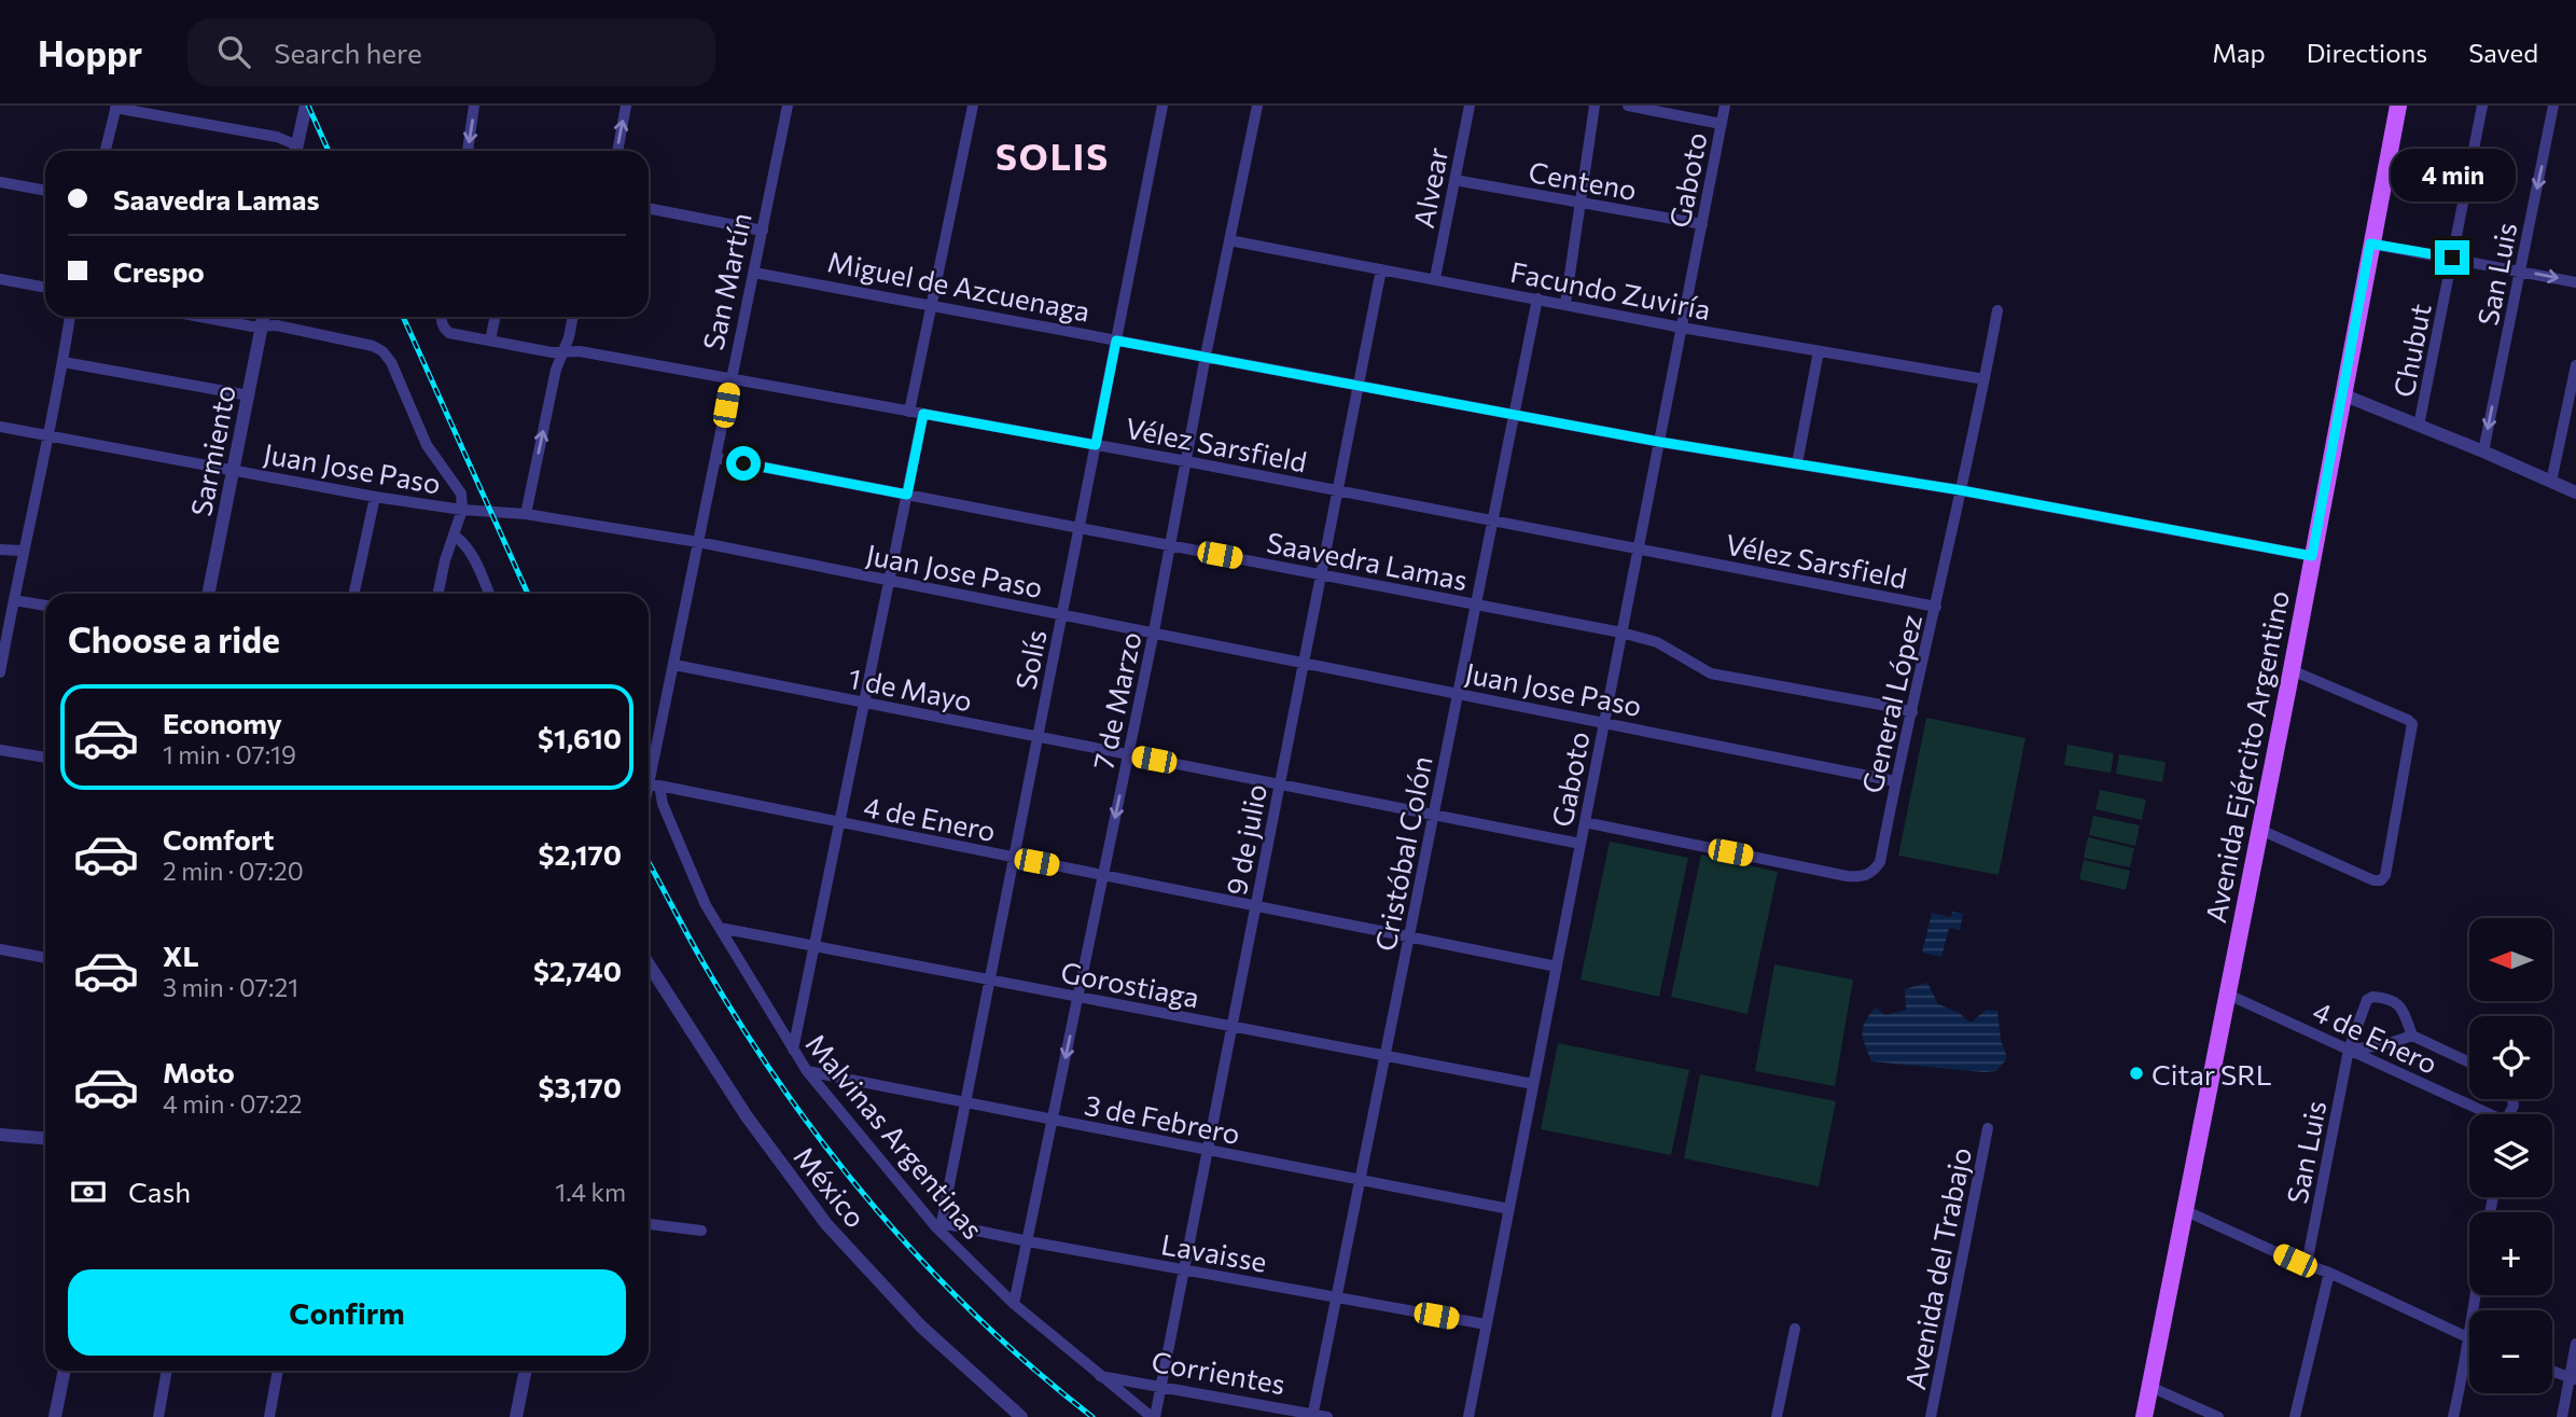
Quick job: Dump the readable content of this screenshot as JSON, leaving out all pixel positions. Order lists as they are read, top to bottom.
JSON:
{
  "streets": {
    "main road": ["Avenida Ejército Argentino"],
    "street": [
      "Centeno",
      "Gaboto",
      "Alvear",
      "San Luis",
      "San Martín",
      "Miguel de Azcuenaga",
      "Facundo Zuviría",
      "Chubut",
      "Vélez Sarsfield",
      "Sarmiento",
      "Juan Jose Paso",
      "Saavedra Lamas",
      "Solís",
      "1 de Mayo",
      "7 de Marzo",
      "General López",
      "4 de Enero",
      "9 de julio",
      "Cristóbal Colón",
      "Gorostiaga",
      "3 de Febrero",
      "Malvinas Argentinas",
      "México",
      "Lavaisse",
      "Avenida del Trabajo",
      "Corrientes"
    ]
  },
  "crossings": [
    ["Centeno", "Gaboto"],
    ["Centeno", "Alvear"],
    ["Gaboto", "Miguel de Azcuenaga"],
    ["Gaboto", "Facundo Zuviría"],
    ["Gaboto", "Vélez Sarsfield"],
    ["Gaboto", "Juan Jose Paso"],
    ["Gaboto", "Saavedra Lamas"],
    ["Gaboto", "1 de Mayo"],
    ["Gaboto", "General López"],
    ["Gaboto", "4 de Enero"],
    ["Gaboto", "Gorostiaga"],
    ["Gaboto", "3 de Febrero"],
    ["Gaboto", "Lavaisse"],
    ["Alvear", "Facundo Zuviría"],
    ["San Luis", "4 de Enero"],
    ["San Martín", "Miguel de Azcuenaga"],
    ["San Martín", "Vélez Sarsfield"],
    ["San Martín", "Juan Jose Paso"],
    ["San Martín", "Saavedra Lamas"],
    ["San Martín", "1 de Mayo"],
    ["San Martín", "4 de Enero"],
    ["San Martín", "Malvinas Argentinas"],
    ["Miguel de Azcuenaga", "Solís"],
    ["Miguel de Azcuenaga", "7 de Marzo"],
    ["Miguel de Azcuenaga", "General López"],
    ["Miguel de Azcuenaga", "Avenida Ejército Argentino"],
    ["Miguel de Azcuenaga", "9 de julio"],
    ["Miguel de Azcuenaga", "Cristóbal Colón"],
    ["Facundo Zuviría", "7 de Marzo"],
    ["Facundo Zuviría", "General López"],
    ["Facundo Zuviría", "9 de julio"],
    ["Facundo Zuviría", "Cristóbal Colón"],
    ["Vélez Sarsfield", "Solís"],
    ["Vélez Sarsfield", "7 de Marzo"],
    ["Vélez Sarsfield", "General López"],
    ["Vélez Sarsfield", "9 de julio"],
    ["Vélez Sarsfield", "Cristóbal Colón"],
    ["Sarmiento", "Juan Jose Paso"],
    ["Juan Jose Paso", "Solís"],
    ["Juan Jose Paso", "7 de Marzo"],
    ["Juan Jose Paso", "General López"],
    ["Juan Jose Paso", "9 de julio"],
    ["Juan Jose Paso", "Cristóbal Colón"],
    ["Saavedra Lamas", "Solís"],
    ["Saavedra Lamas", "7 de Marzo"],
    ["Saavedra Lamas", "General López"],
    ["Saavedra Lamas", "9 de julio"],
    ["Saavedra Lamas", "Cristóbal Colón"],
    ["Solís", "1 de Mayo"],
    ["Solís", "4 de Enero"],
    ["Solís", "Gorostiaga"],
    ["Solís", "3 de Febrero"],
    ["Solís", "Malvinas Argentinas"],
    ["Solís", "Lavaisse"],
    ["1 de Mayo", "7 de Marzo"],
    ["1 de Mayo", "9 de julio"],
    ["1 de Mayo", "Cristóbal Colón"],
    ["7 de Marzo", "4 de Enero"],
    ["7 de Marzo", "Gorostiaga"],
    ["7 de Marzo", "3 de Febrero"],
    ["7 de Marzo", "Malvinas Argentinas"],
    ["7 de Marzo", "Lavaisse"],
    ["Avenida Ejército Argentino", "4 de Enero"],
    ["4 de Enero", "9 de julio"],
    ["4 de Enero", "Cristóbal Colón"],
    ["4 de Enero", "Malvinas Argentinas"],
    ["9 de julio", "Gorostiaga"],
    ["9 de julio", "3 de Febrero"],
    ["9 de julio", "Malvinas Argentinas"],
    ["9 de julio", "Lavaisse"],
    ["9 de julio", "Corrientes"],
    ["Cristóbal Colón", "Gorostiaga"],
    ["Cristóbal Colón", "3 de Febrero"],
    ["Cristóbal Colón", "Lavaisse"],
    ["Cristóbal Colón", "Corrientes"],
    ["Gorostiaga", "Malvinas Argentinas"],
    ["3 de Febrero", "Malvinas Argentinas"],
    ["Malvinas Argentinas", "Lavaisse"],
    ["Malvinas Argentinas", "Corrientes"]
  ],
  "one_way": ["San Luis"],
  "districts": ["SOLIS"],
  "places": ["Citar SRL"],
  "north": "left",
  "page": {
    "header": "Hoppr",
    "search": "Search here",
    "nav": ["Map", "Directions", "Saved"],
    "bubble": "4 min",
    "banner": ["Saavedra Lamas", "Crespo"],
    "heading": "Choose a ride",
    "list": [
      {
        "name": "Economy",
        "note": "1 min · 07:19",
        "value": "$1,610"
      },
      {
        "name": "Comfort",
        "note": "2 min · 07:20",
        "value": "$2,170"
      },
      {
        "name": "XL",
        "note": "3 min · 07:21",
        "value": "$2,740"
      },
      {
        "name": "Moto",
        "note": "4 min · 07:22",
        "value": "$3,170"
      }
    ],
    "map_buttons": ["+", "−"],
    "pay": ["Cash", "1.4 km"],
    "buttons": "Confirm"
  }
}
